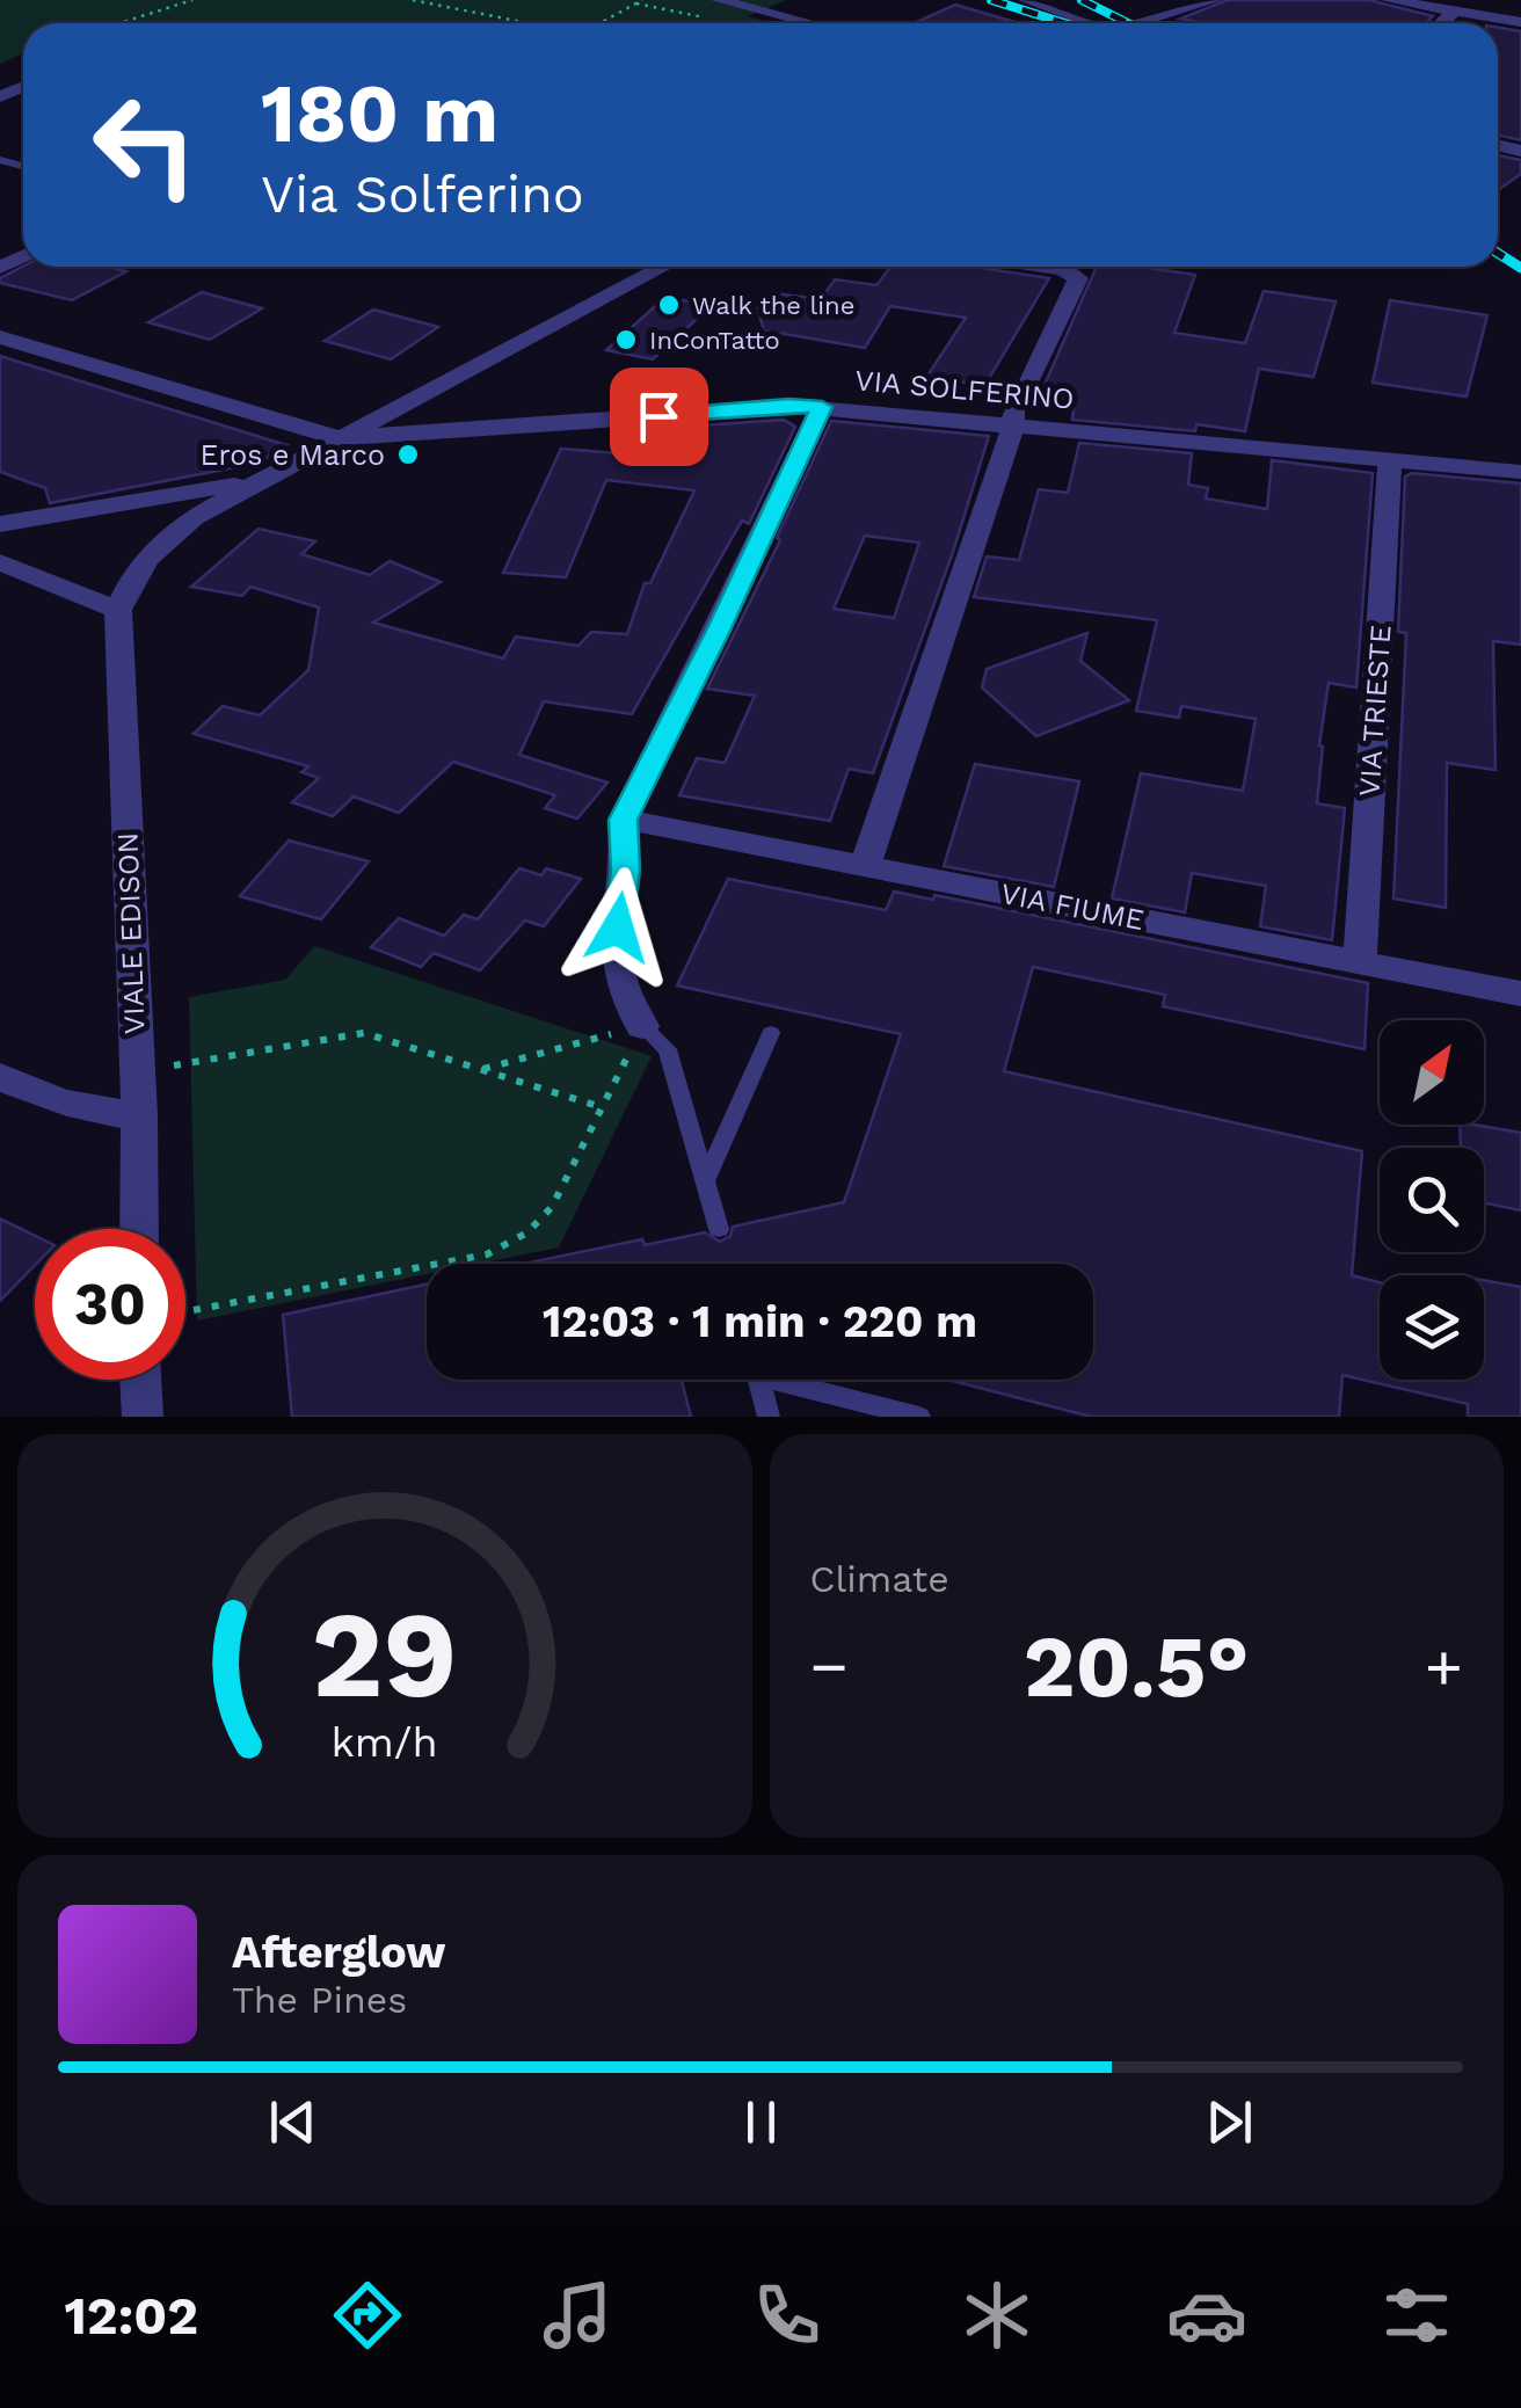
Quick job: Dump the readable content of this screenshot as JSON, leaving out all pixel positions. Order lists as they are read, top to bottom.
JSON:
{
  "streets": {
    "street": [
      "VIA SOLFERINO",
      "VIA TRIESTE",
      "VIA FIUME",
      "VIALE EDISON"
    ]
  },
  "crossings": [
    ["VIA SOLFERINO", "VIA TRIESTE"],
    ["VIA TRIESTE", "VIA FIUME"]
  ],
  "places": ["Walk the line", "InConTatto", "Eros e Marco"],
  "north": "top right",
  "page": {
    "turn": ["180 m", "Via Solferino"],
    "limit": "30",
    "trip": "12:03 · 1 min · 220 m",
    "tile": "Climate",
    "heat": ["−", "20.5°", "+"],
    "song": ["Afterglow", "The Pines"],
    "tabs": "12:02",
    "gauge": ["29", "km/h"]
  }
}
